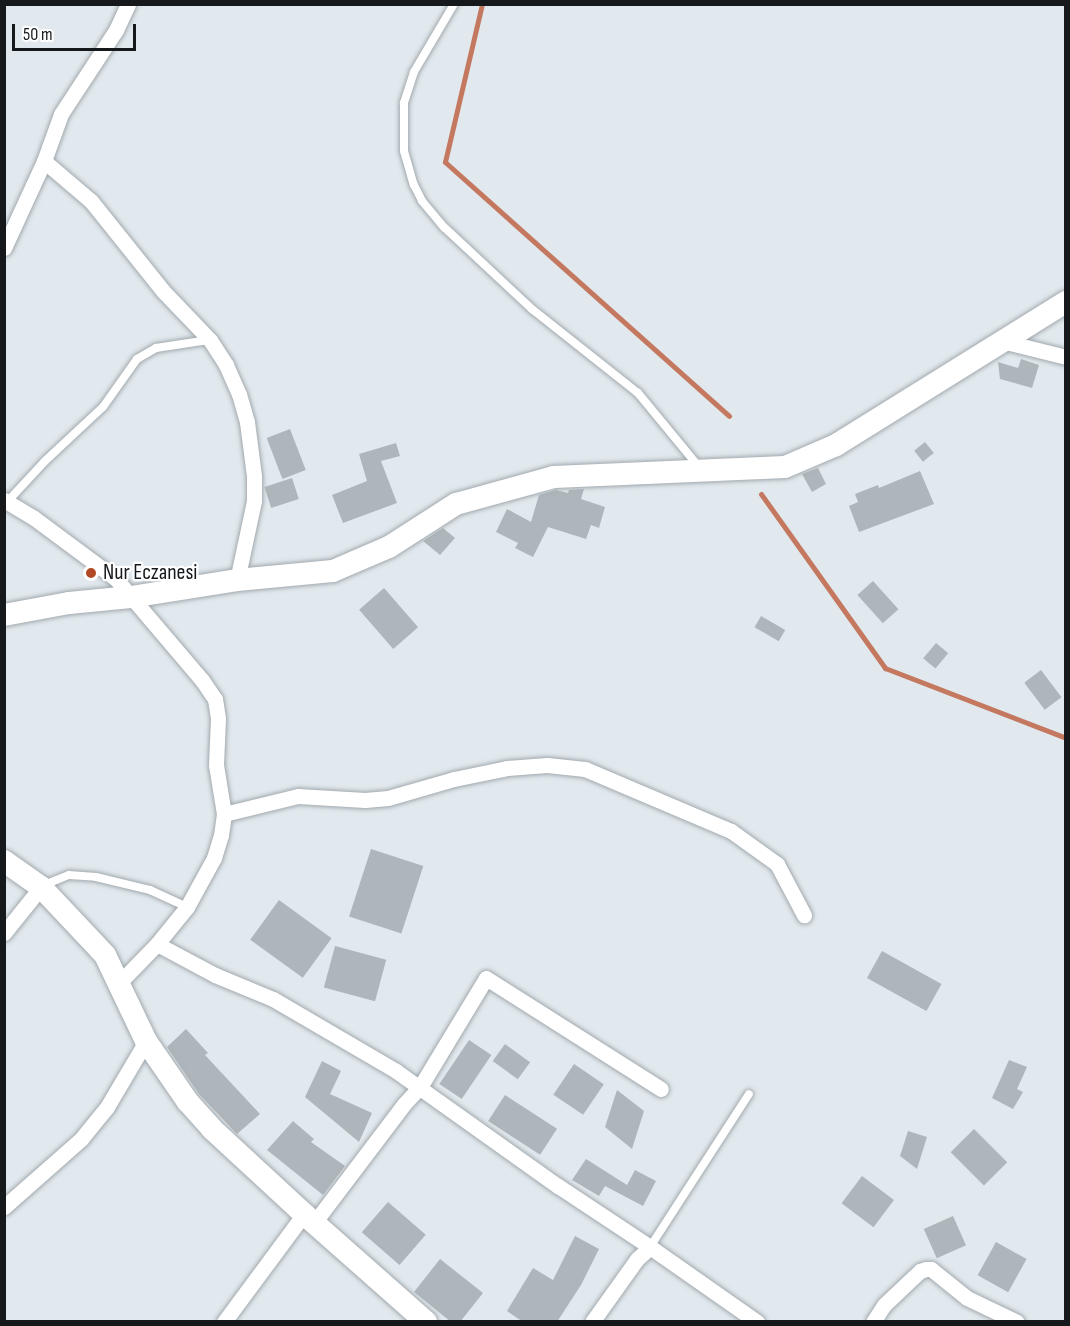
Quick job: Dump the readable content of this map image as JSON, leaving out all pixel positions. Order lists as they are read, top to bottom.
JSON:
{
  "places": ["Nur Eczanesi"],
  "scale_bar": "50 m"
}
